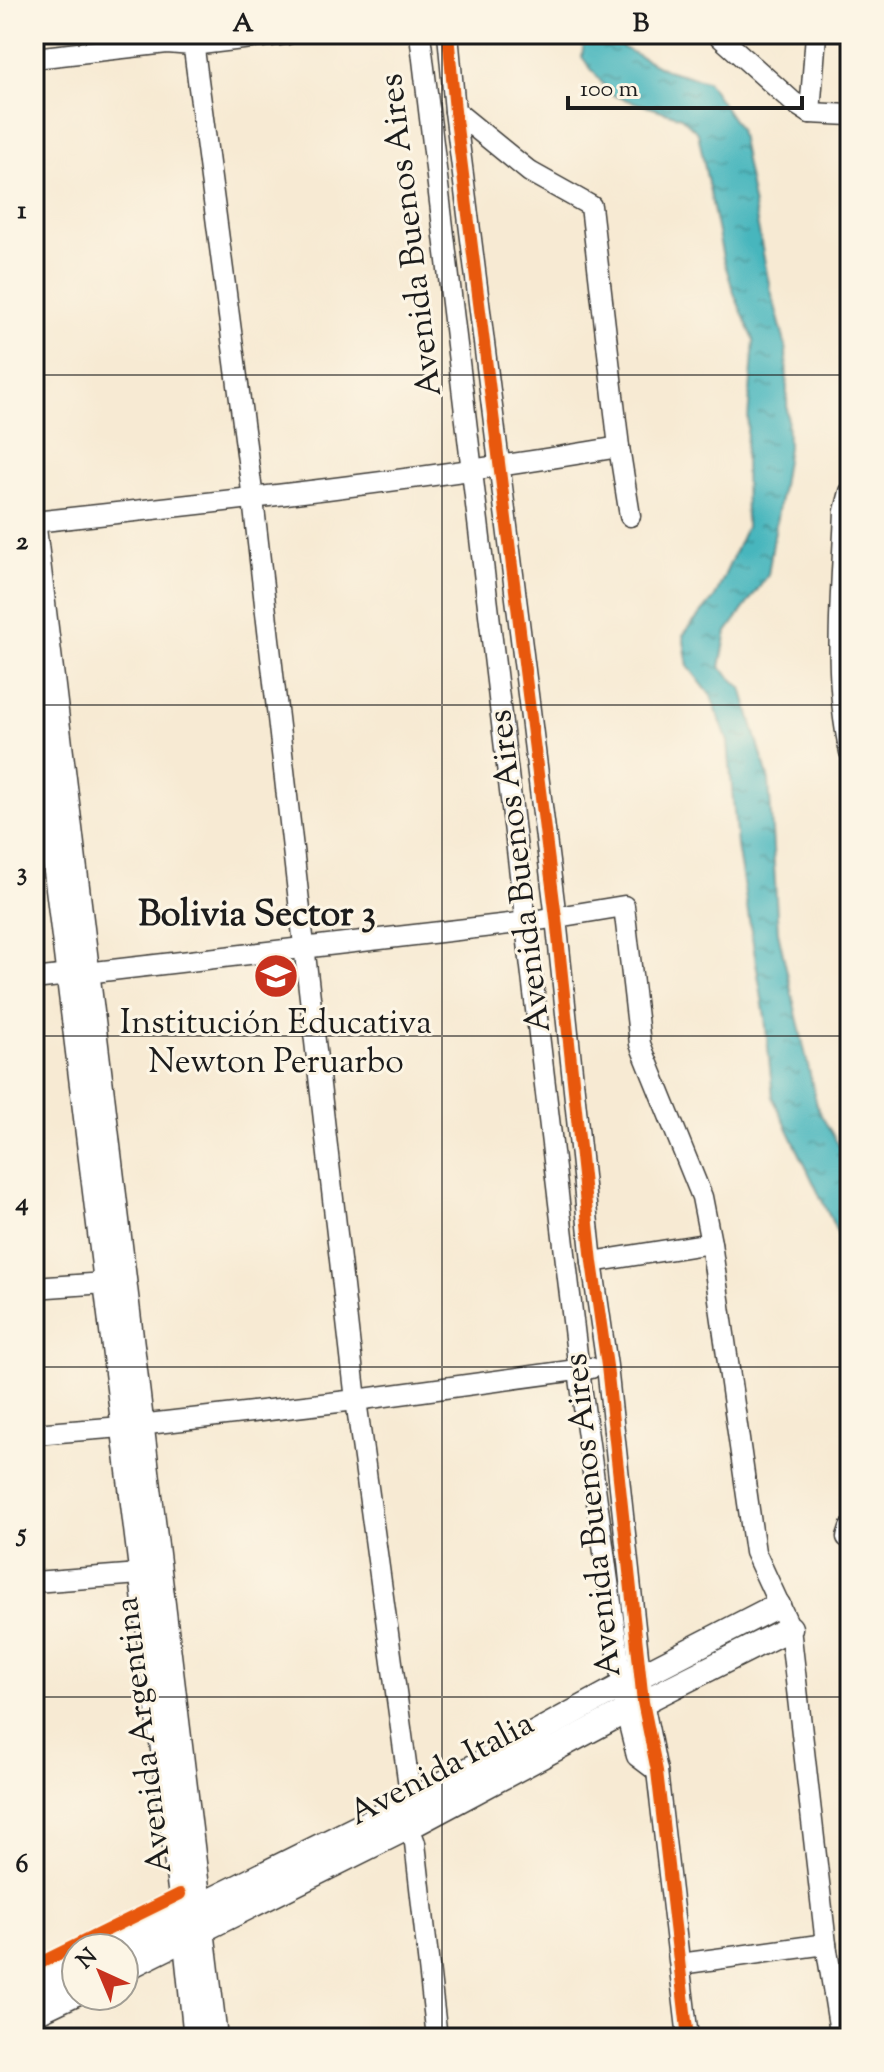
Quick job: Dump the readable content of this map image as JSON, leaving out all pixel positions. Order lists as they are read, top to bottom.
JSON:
{
  "streets": {
    "main road": ["Avenida Argentina", "Avenida Italia"],
    "street": ["Avenida Buenos Aires"]
  },
  "crossings": [
    ["Avenida Buenos Aires", "Avenida Italia"],
    ["Avenida Argentina", "Avenida Italia"]
  ],
  "districts": ["Bolivia Sector 3"],
  "places": {
    "school or university": ["Institución Educativa Newton Peruarbo"]
  },
  "scale_bar": "100 m",
  "north": "top left",
  "grid": {
    "columns": ["A", "B"],
    "rows": [
      "1",
      "2",
      "3",
      "4",
      "5",
      "6"
    ]
  }
}
